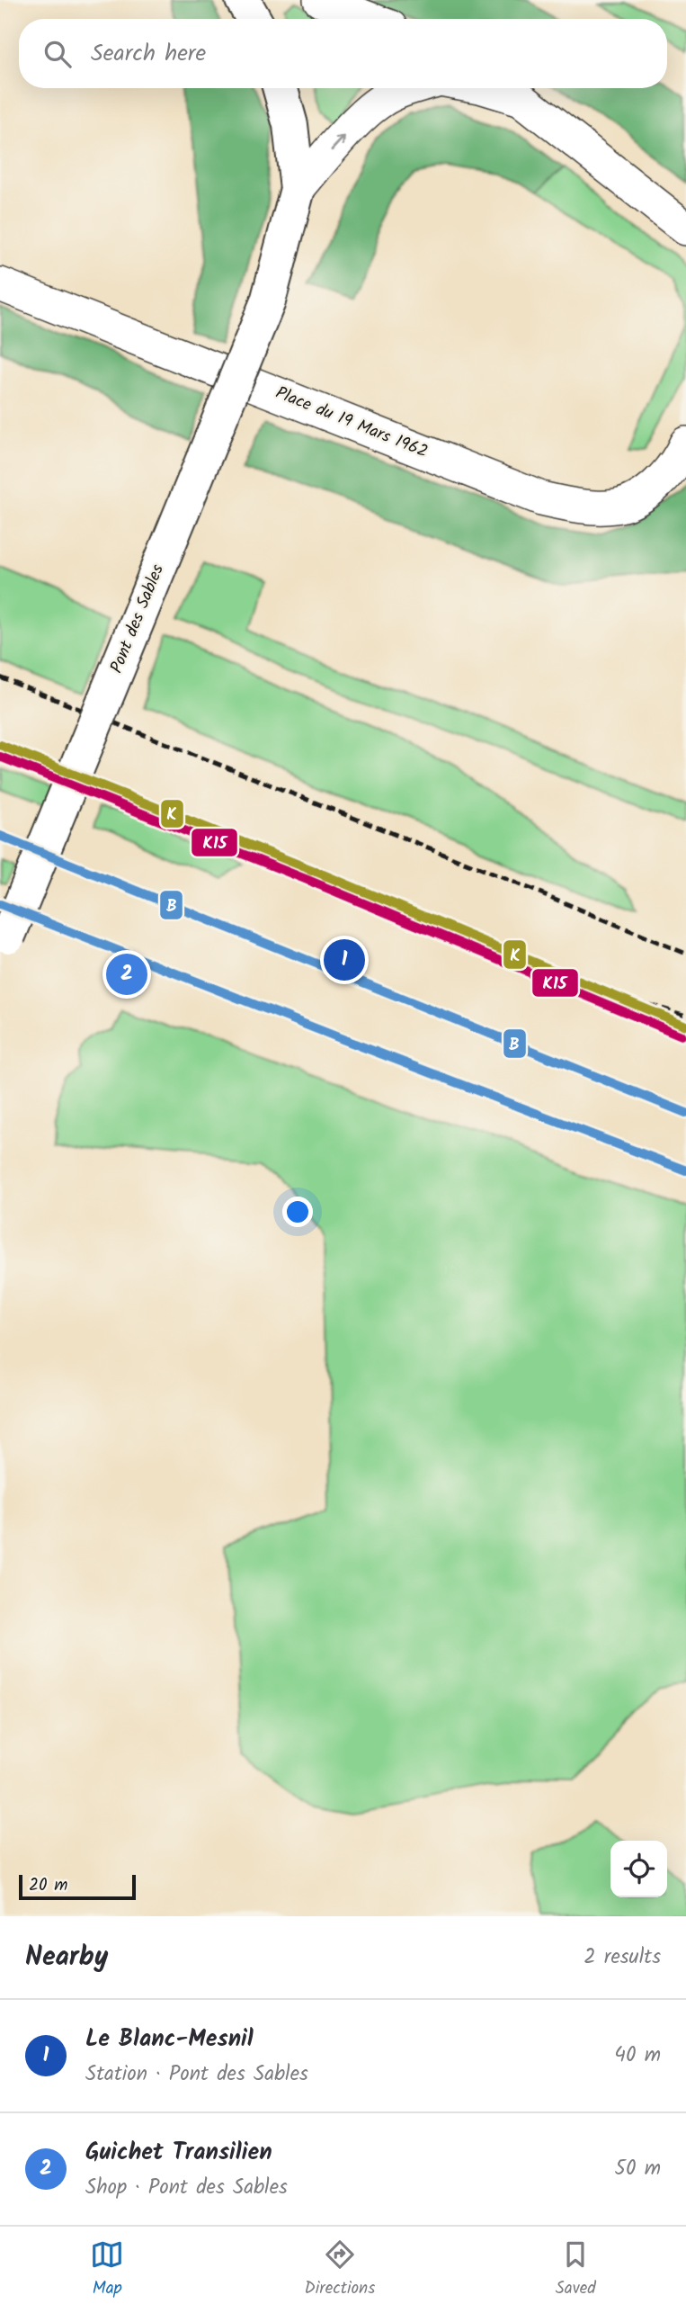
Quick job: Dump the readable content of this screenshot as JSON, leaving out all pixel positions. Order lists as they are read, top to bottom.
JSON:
{
  "streets": {
    "main road": ["Pont des Sables"],
    "street": ["Place du 19 Mars 1962"]
  },
  "lines": ["transit line K", "transit line K15", "transit line B"],
  "scale_bar": "20 m",
  "page": {
    "search": "Search here",
    "pins": ["1", "2"],
    "scale": "20 m",
    "heading": ["Nearby", "2 results"],
    "list": [
      {
        "mark": "1",
        "name": "Le Blanc-Mesnil",
        "note": "Station · Pont des Sables",
        "value": "40 m"
      },
      {
        "mark": "2",
        "name": "Guichet Transilien",
        "note": "Shop · Pont des Sables",
        "value": "50 m"
      }
    ],
    "nav": ["Map", "Directions", "Saved"]
  }
}
